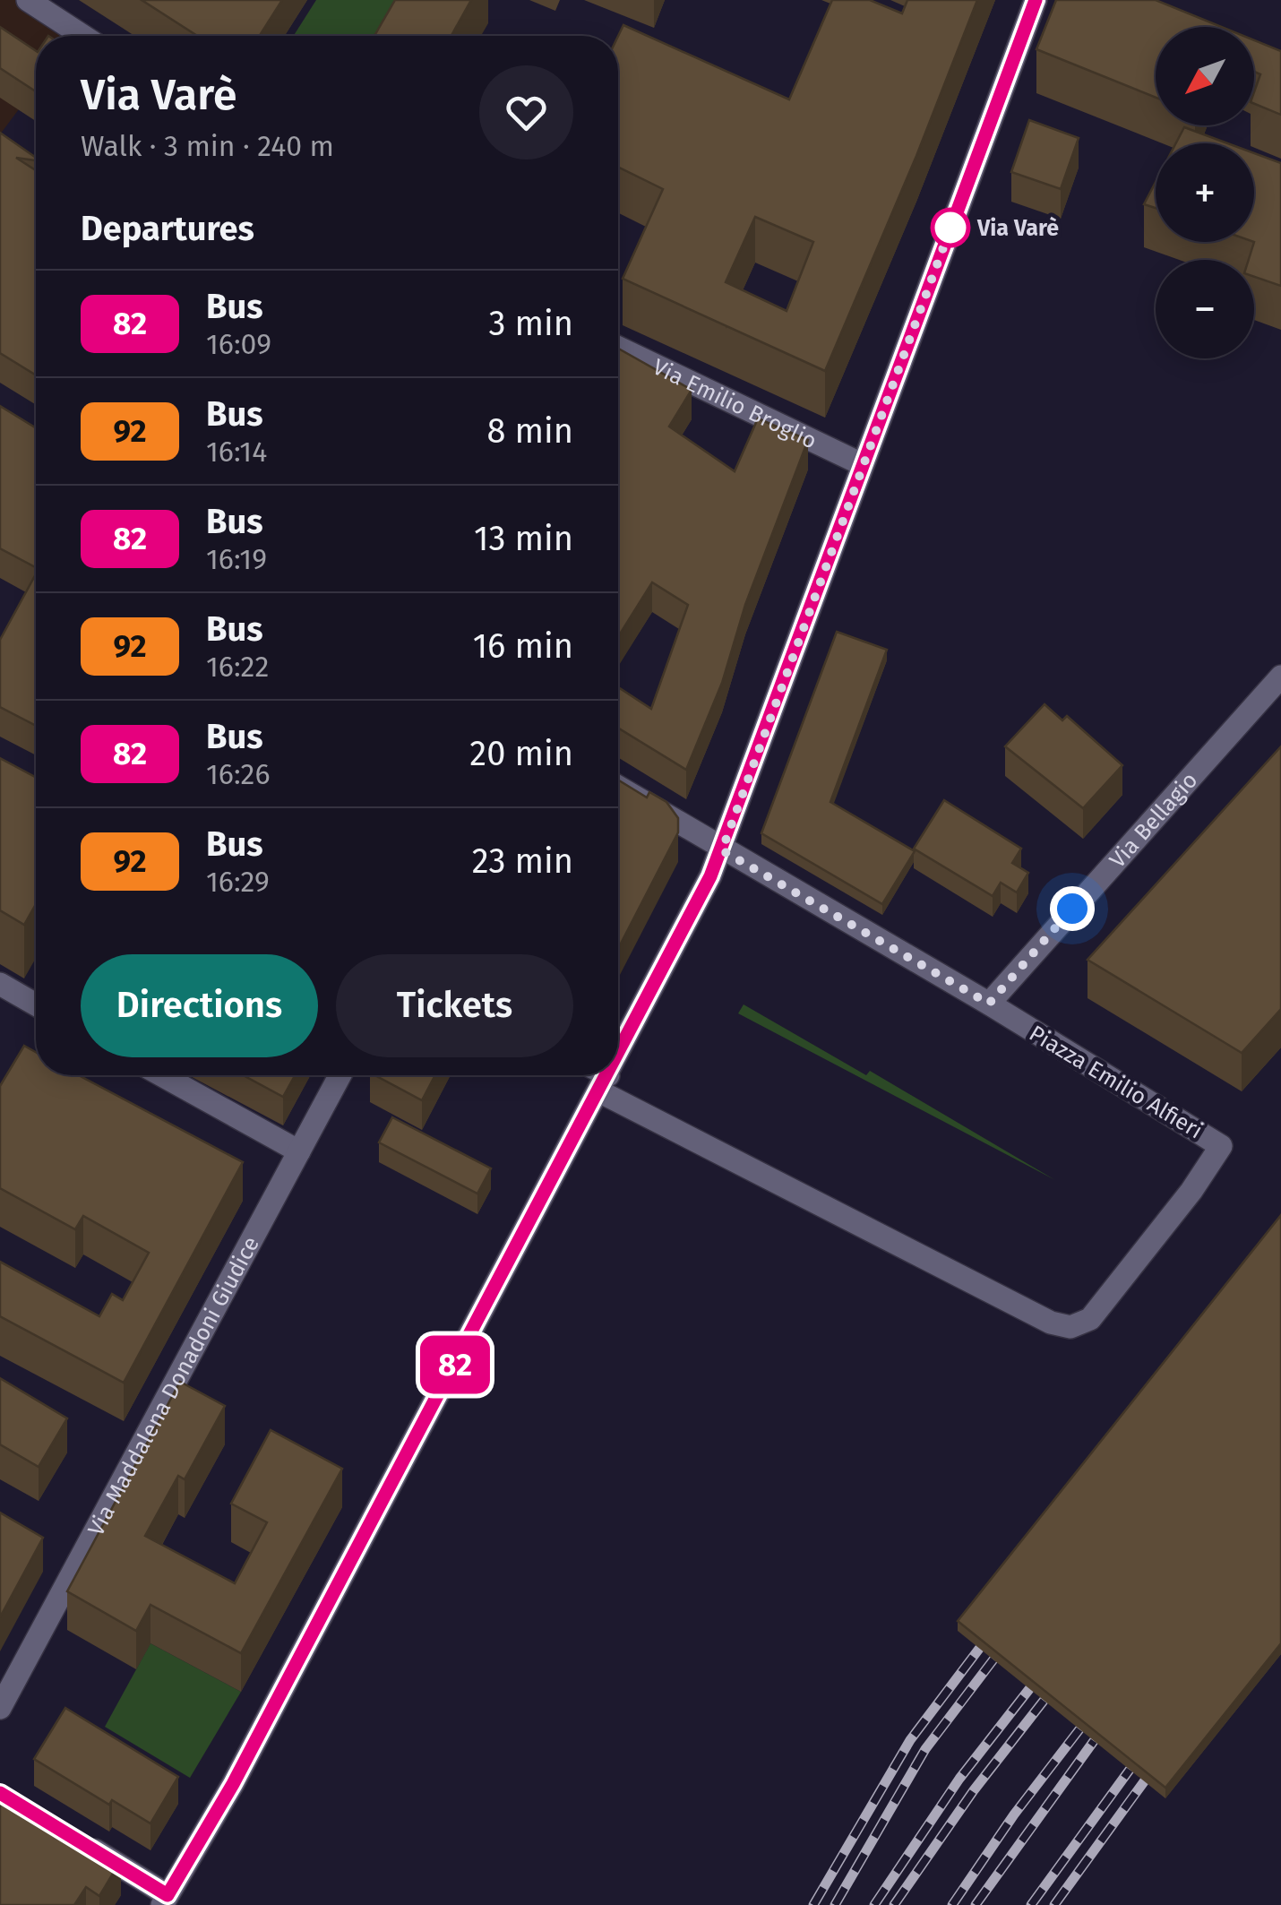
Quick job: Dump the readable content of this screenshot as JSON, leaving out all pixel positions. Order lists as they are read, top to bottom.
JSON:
{
  "streets": {
    "street": [
      "Via Emilio Broglio",
      "Via Bellagio",
      "Piazza Emilio Alfieri",
      "Via Maddalena Donadoni Giudice"
    ]
  },
  "crossings": [
    ["Via Bellagio", "Piazza Emilio Alfieri"]
  ],
  "places": ["Via Varè"],
  "lines": ["bus line 82"],
  "north": "bottom left",
  "page": {
    "on_map": "82",
    "map_buttons": ["+", "−"],
    "heading": [
      ["Via Varè", "Walk · 3 min · 240 m"],
      "Departures"
    ],
    "list": [
      {
        "mark": "82",
        "name": "Bus",
        "note": "16:09",
        "value": "3 min"
      },
      {
        "mark": "92",
        "name": "Bus",
        "note": "16:14",
        "value": "8 min"
      },
      {
        "mark": "82",
        "name": "Bus",
        "note": "16:19",
        "value": "13 min"
      },
      {
        "mark": "92",
        "name": "Bus",
        "note": "16:22",
        "value": "16 min"
      },
      {
        "mark": "82",
        "name": "Bus",
        "note": "16:26",
        "value": "20 min"
      },
      {
        "mark": "92",
        "name": "Bus",
        "note": "16:29",
        "value": "23 min"
      }
    ],
    "buttons": ["Directions", "Tickets"]
  }
}
